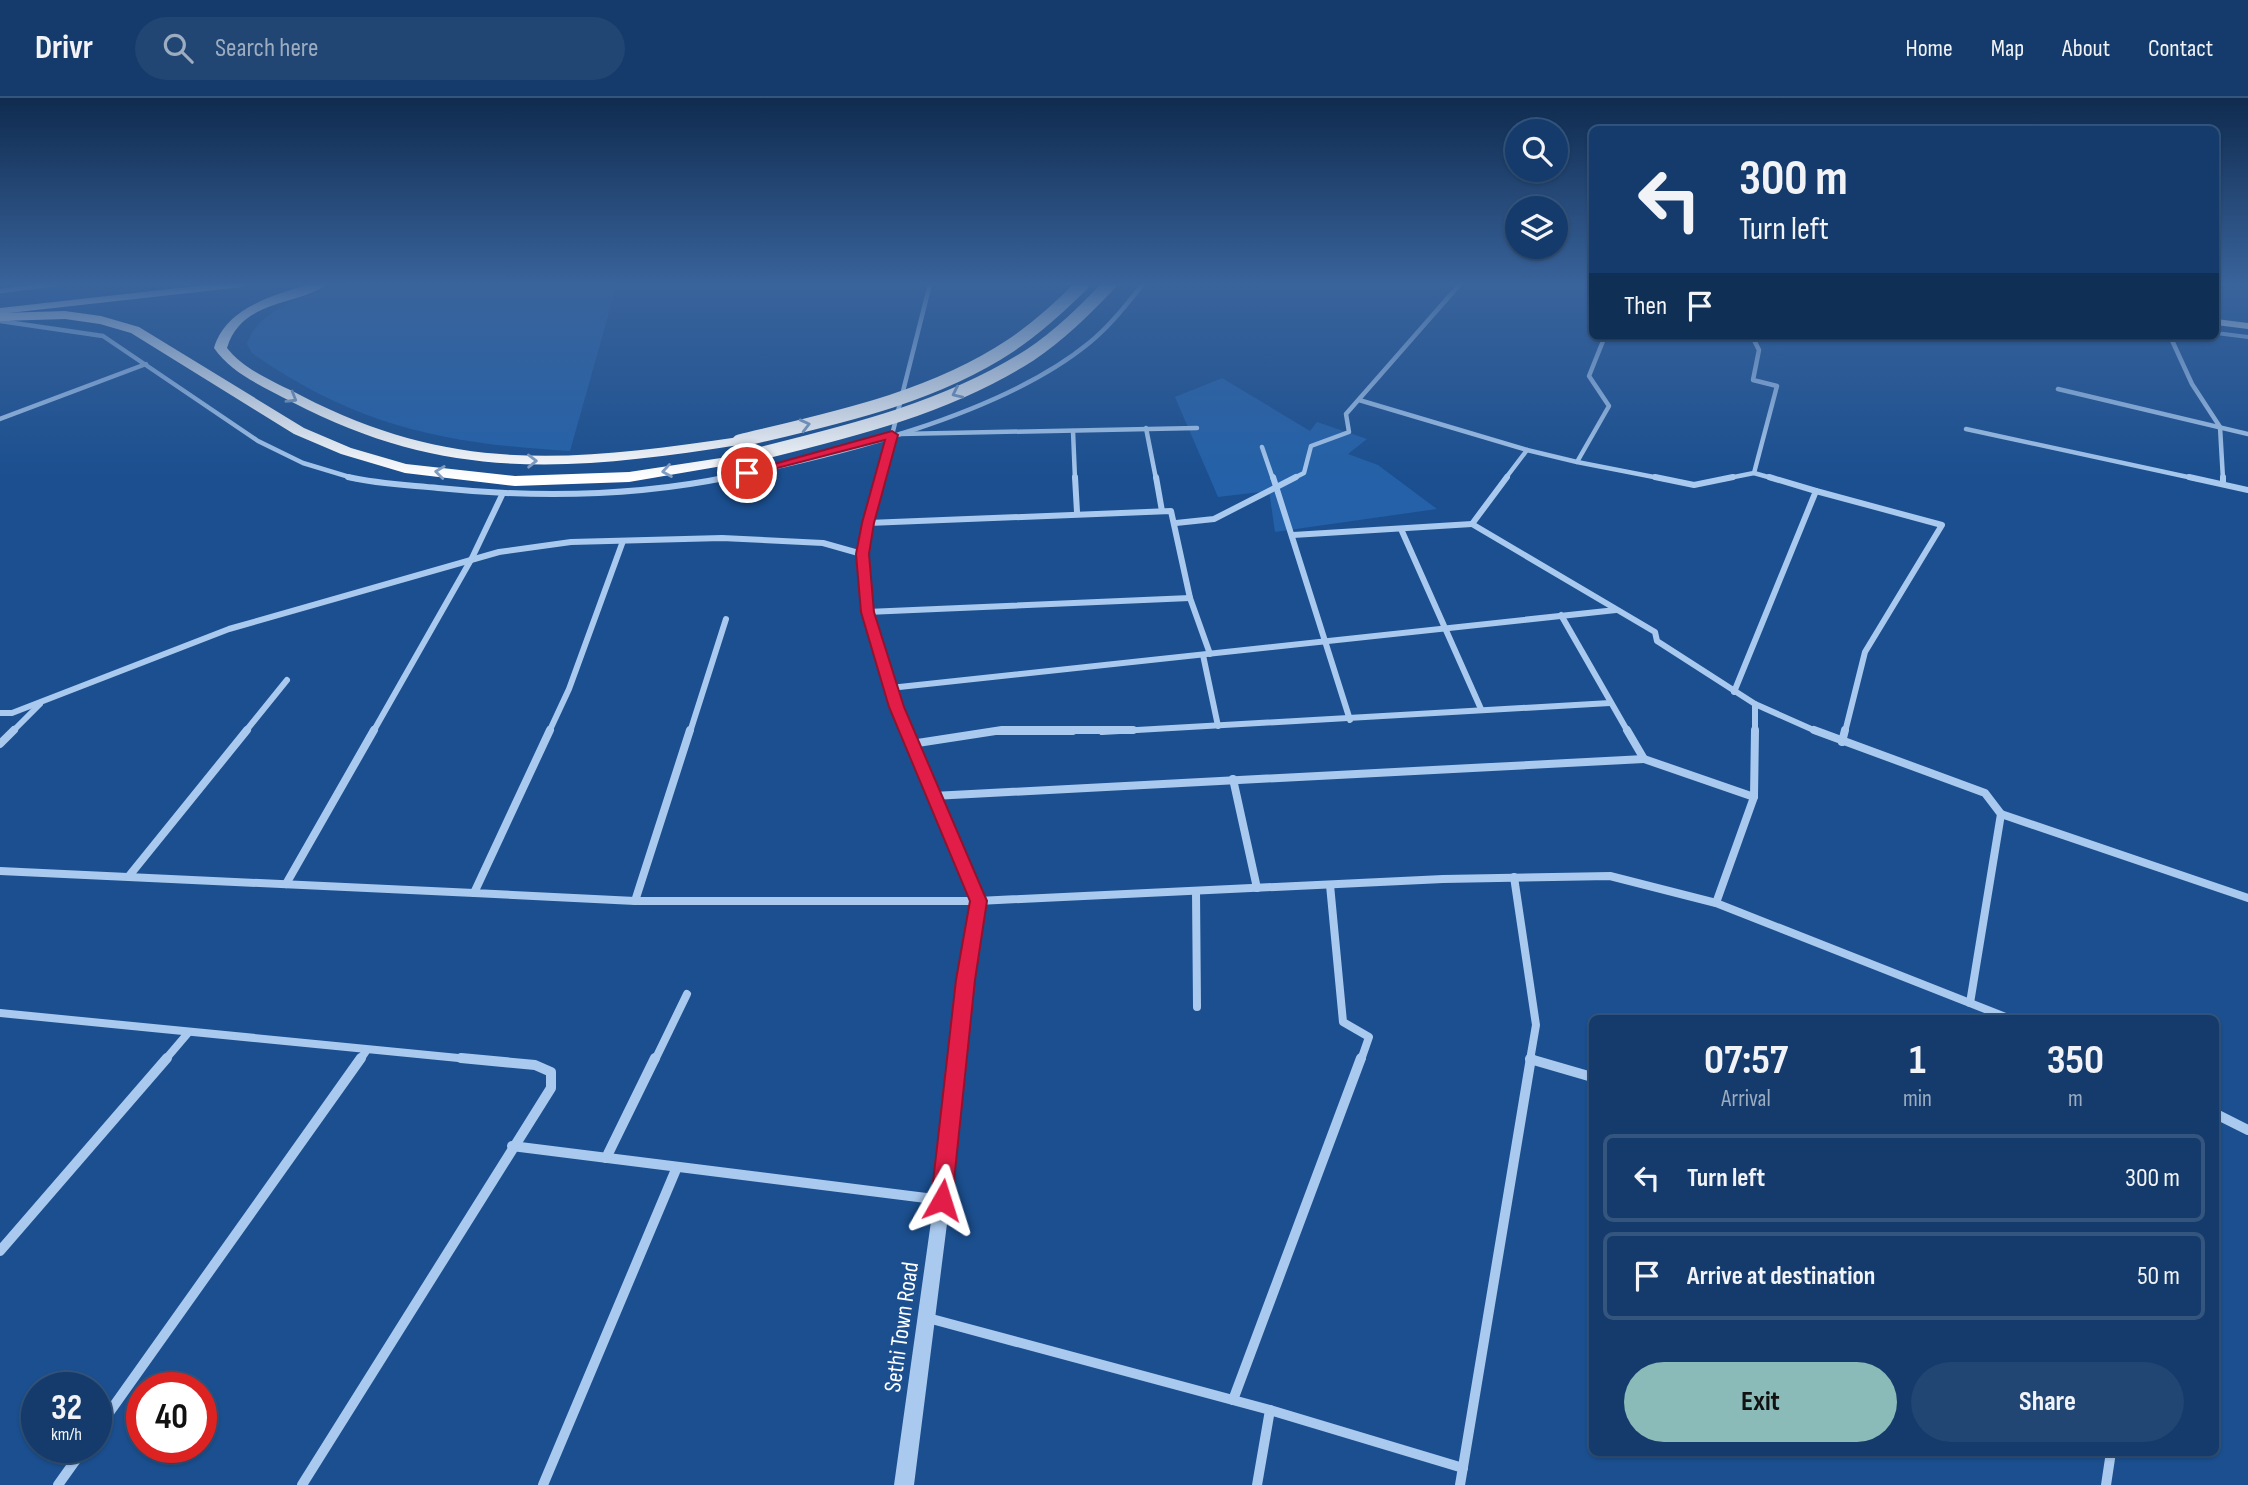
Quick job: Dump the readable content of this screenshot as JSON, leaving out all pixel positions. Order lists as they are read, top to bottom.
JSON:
{
  "streets": {
    "street": ["Sethi Town Road"]
  },
  "page": {
    "header": "Drivr",
    "search": "Search here",
    "nav": [
      "Home",
      "Map",
      "About",
      "Contact"
    ],
    "turn": ["300 m", "Turn left"],
    "then": "Then",
    "eta": [
      "07:57",
      "Arrival",
      "1",
      "min",
      "350",
      "m"
    ],
    "list": [
      {
        "name": "Turn left",
        "value": "300 m"
      },
      {
        "name": "Arrive at destination",
        "value": "50 m"
      }
    ],
    "buttons": ["Exit", "Share"],
    "speed": "32 km/h",
    "limit": "40"
  }
}
